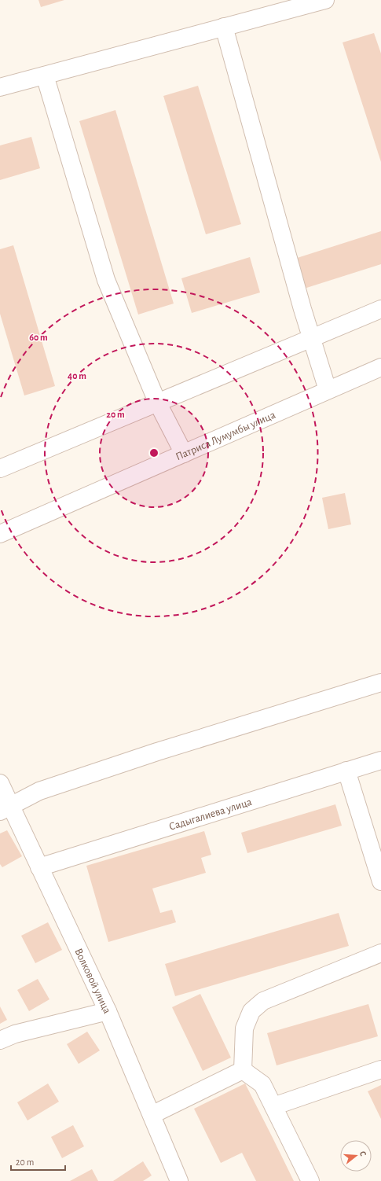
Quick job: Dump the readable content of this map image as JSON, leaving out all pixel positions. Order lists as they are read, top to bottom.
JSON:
{
  "streets": {
    "street": ["Патриса Лумумбы улица", "Садыгалиева улица", "Волковой улица"]
  },
  "crossings": [
    ["Садыгалиева улица", "Волковой улица"]
  ],
  "scale_bar": "20 m",
  "north": "right",
  "rings": ["60 m", "40 m", "20 m"]
}
